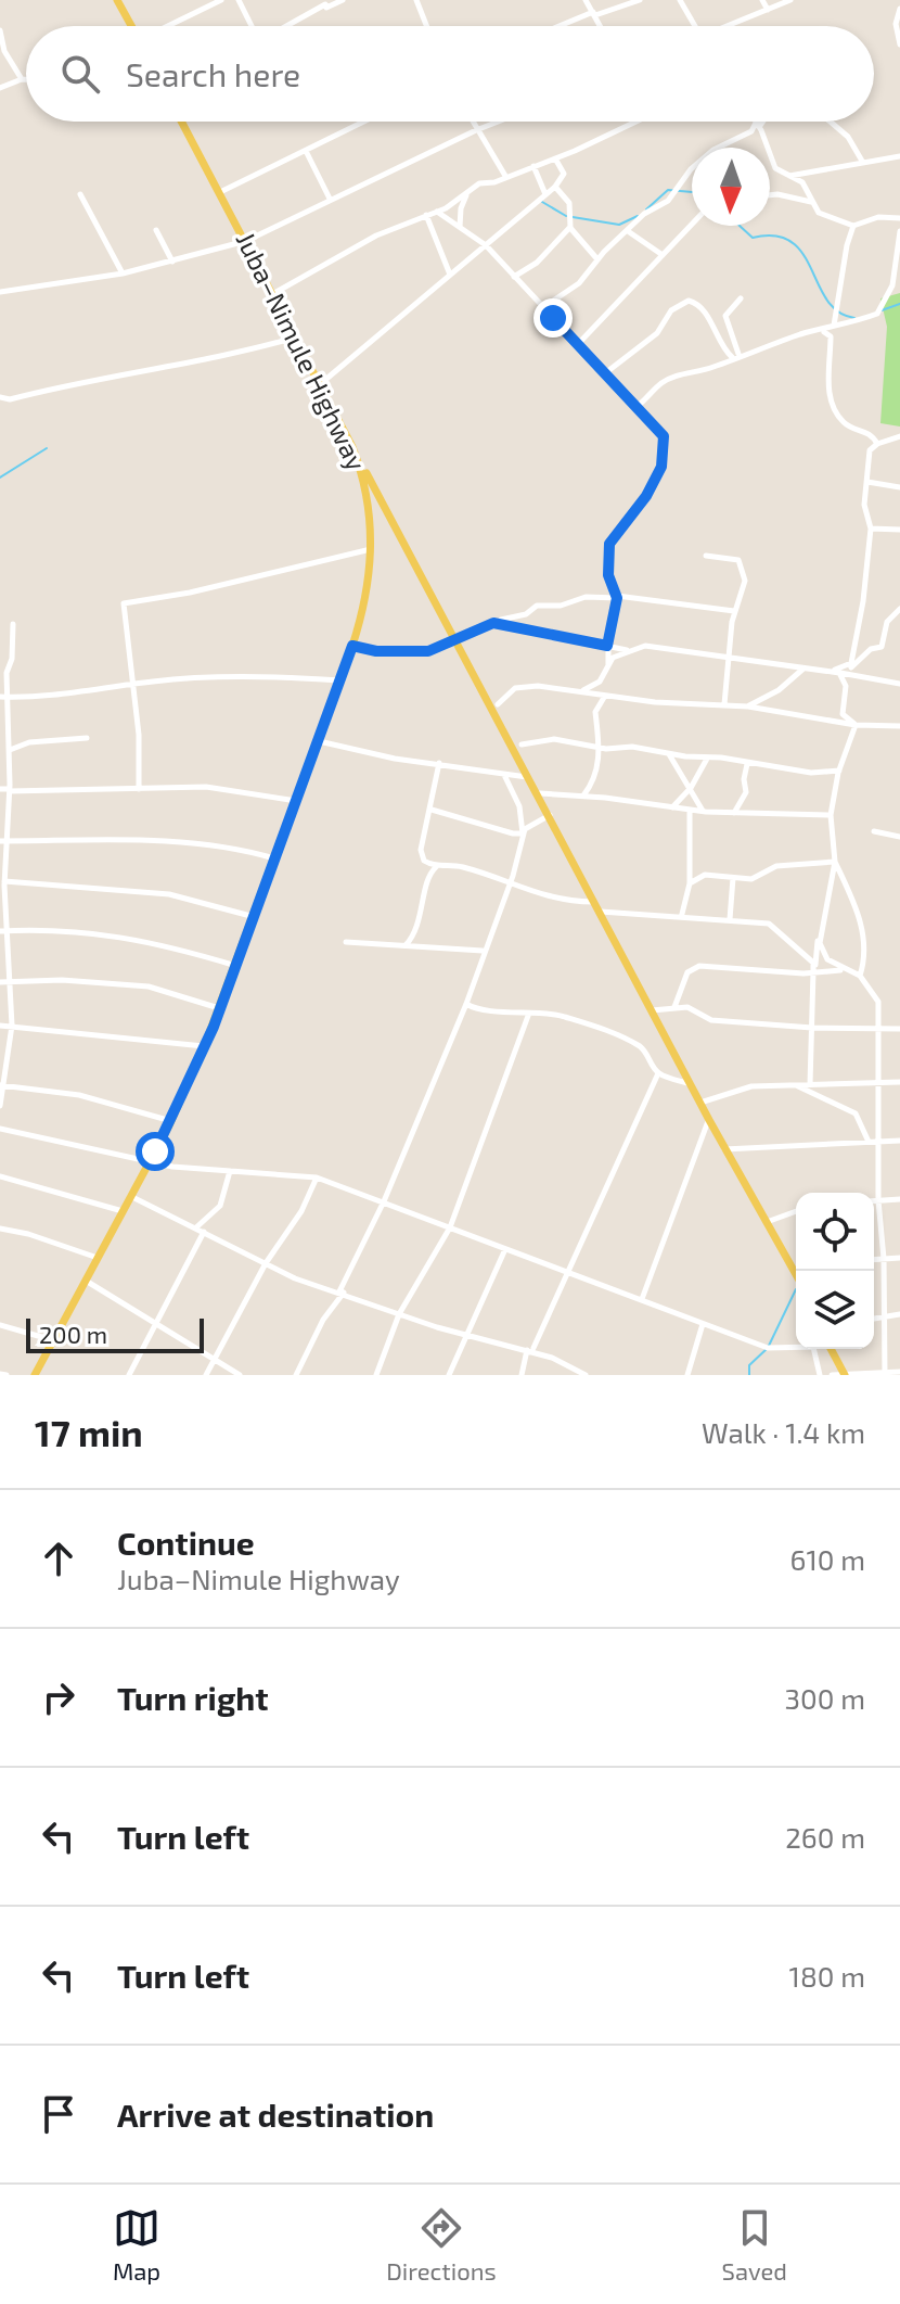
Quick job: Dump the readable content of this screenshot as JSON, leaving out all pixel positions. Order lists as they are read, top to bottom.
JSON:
{
  "streets": {
    "main road": ["Juba–Nimule Highway"]
  },
  "scale_bar": "200 m",
  "north": "bottom",
  "page": {
    "search": "Search here",
    "scale": "200 m",
    "heading": ["17 min", "Walk · 1.4 km"],
    "list": [
      ["Continue", "Juba–Nimule Highway", "610 m"],
      ["Turn right", "300 m"],
      ["Turn left", "260 m"],
      ["Turn left", "180 m"],
      "Arrive at destination"
    ],
    "nav": ["Map", "Directions", "Saved"]
  }
}
